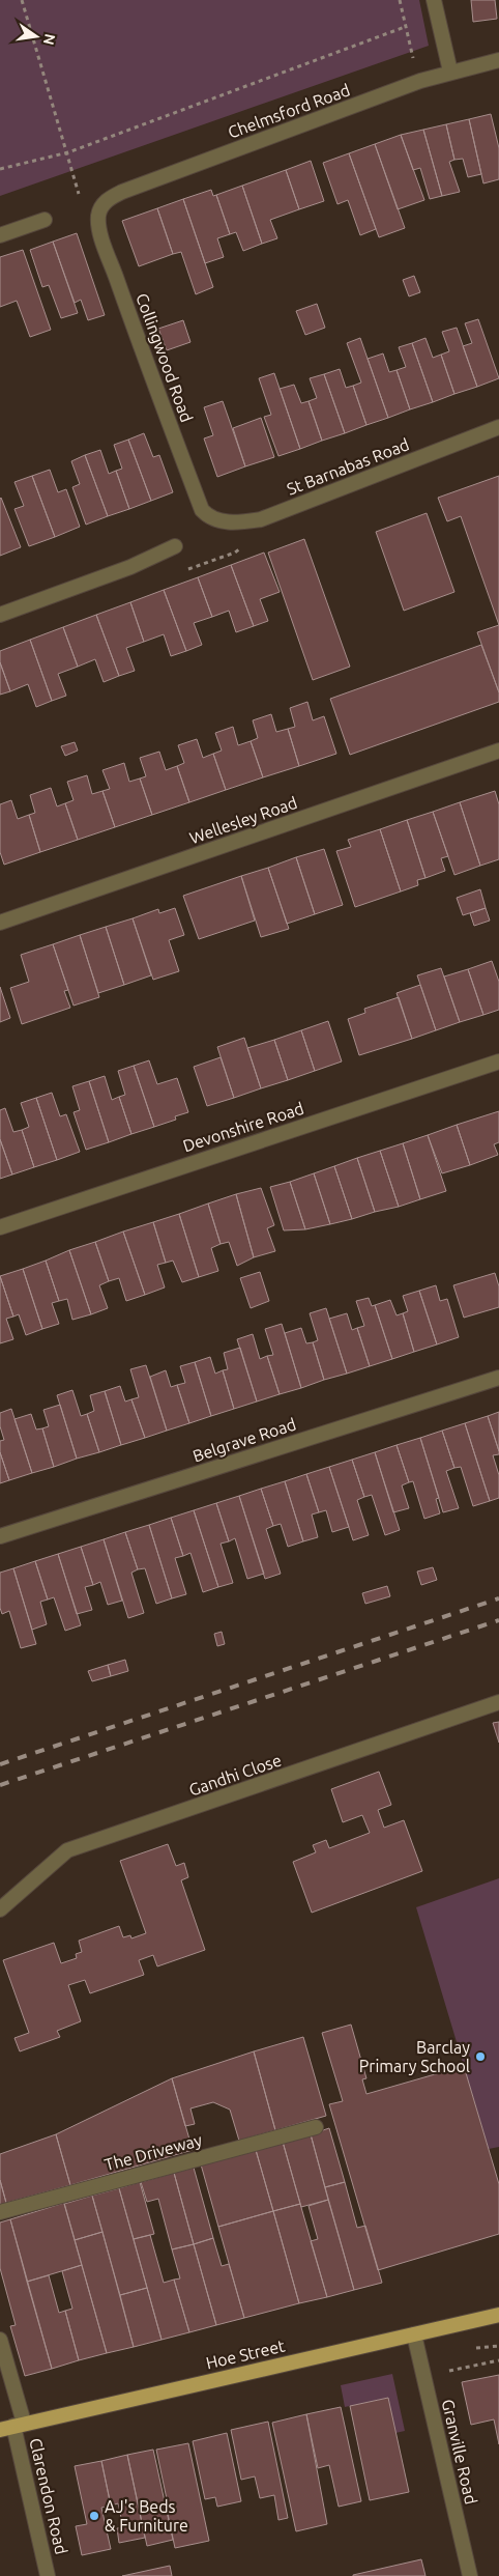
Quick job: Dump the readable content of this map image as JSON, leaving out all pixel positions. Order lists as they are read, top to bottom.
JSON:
{
  "streets": {
    "main road": ["Hoe Street"],
    "street": [
      "Chelmsford Road",
      "Collingwood Road",
      "St Barnabas Road",
      "Wellesley Road",
      "Devonshire Road",
      "Belgrave Road",
      "Gandhi Close",
      "The Driveway",
      "Granville Road",
      "Clarendon Road"
    ]
  },
  "crossings": [
    ["Chelmsford Road", "Collingwood Road"],
    ["Collingwood Road", "St Barnabas Road"],
    ["Hoe Street", "Granville Road"],
    ["Hoe Street", "Clarendon Road"]
  ],
  "places": ["Barclay Primary School", "AJ's Beds & Furniture"],
  "north": "right"
}
